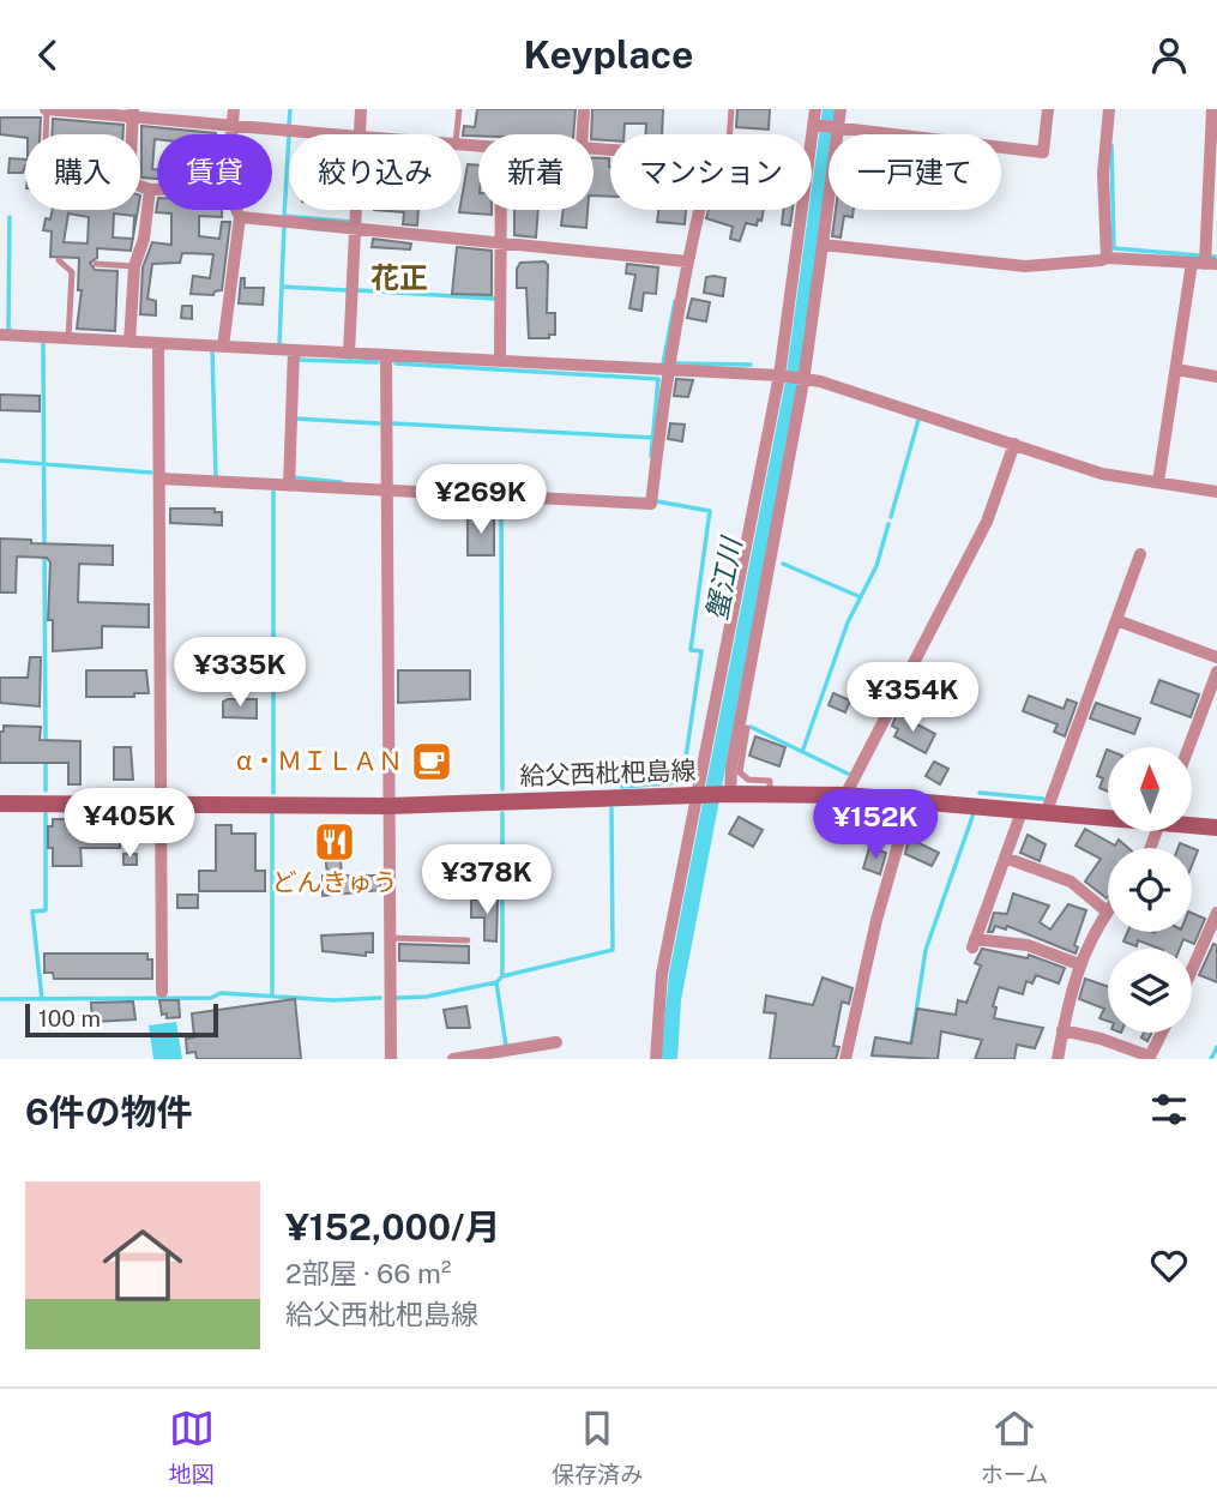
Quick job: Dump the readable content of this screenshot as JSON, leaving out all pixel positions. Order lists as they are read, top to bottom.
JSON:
{
  "streets": {
    "main road": ["給父西枇杷島線"]
  },
  "districts": ["花正"],
  "water": ["蟹江川"],
  "places": {
    "cafe": ["α・ＭＩＬＡＮ"],
    "restaurant": ["どんきゅう"]
  },
  "scale_bar": "100 m",
  "north": "top",
  "page": {
    "header": "Keyplace",
    "chip": [
      "購入",
      "賃貸",
      "絞り込み",
      "新着",
      "マンション",
      "一戸建て"
    ],
    "price": [
      "¥269K",
      "¥335K",
      "¥354K",
      "¥405K",
      "¥152K",
      "¥378K"
    ],
    "scale": "100 m",
    "heading": "6件の物件",
    "list": [
      {
        "name": "¥152,000/月",
        "note": "2部屋 · 66 m² · 給父西枇杷島線"
      }
    ],
    "tabs": ["地図", "保存済み", "ホーム"]
  }
}
